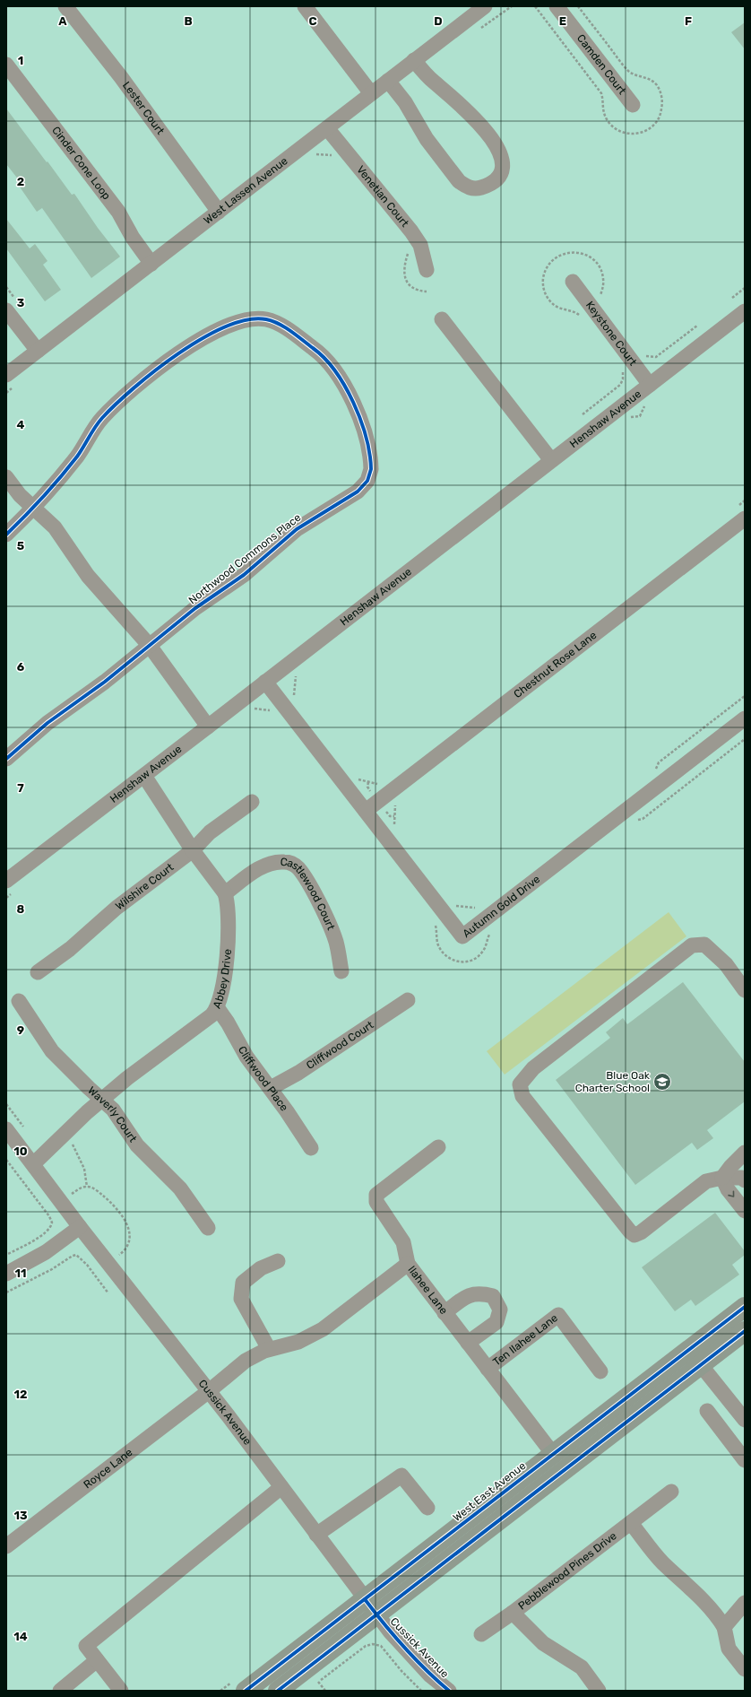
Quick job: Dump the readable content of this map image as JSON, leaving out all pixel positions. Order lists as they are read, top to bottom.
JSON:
{
  "streets": {
    "main road": ["West East Avenue"],
    "street": [
      "Camden Court",
      "Lester Court",
      "Cinder Cone Loop",
      "West Lassen Avenue",
      "Venetian Court",
      "Keystone Court",
      "Henshaw Avenue",
      "Northwood Commons Place",
      "Chestnut Rose Lane",
      "Wilshire Court",
      "Castlewood Court",
      "Autumn Gold Drive",
      "Abbey Drive",
      "Cliffwood Court",
      "Cliffwood Place",
      "Waverly Court",
      "Ilahee Lane",
      "Ten Ilahee Lane",
      "Cussick Avenue",
      "Royce Lane",
      "Pebblewood Pines Drive"
    ]
  },
  "crossings": [
    ["Lester Court", "West Lassen Avenue"],
    ["Cinder Cone Loop", "West Lassen Avenue"],
    ["West Lassen Avenue", "Venetian Court"],
    ["Keystone Court", "Henshaw Avenue"],
    ["Henshaw Avenue", "Autumn Gold Drive"],
    ["Henshaw Avenue", "Abbey Drive"],
    ["Chestnut Rose Lane", "Autumn Gold Drive"],
    ["Wilshire Court", "Abbey Drive"],
    ["Castlewood Court", "Abbey Drive"],
    ["Abbey Drive", "Cliffwood Place"],
    ["Abbey Drive", "Waverly Court"],
    ["Abbey Drive", "Cussick Avenue"],
    ["Cliffwood Court", "Cliffwood Place"],
    ["Ilahee Lane", "Ten Ilahee Lane"],
    ["Ilahee Lane", "Cussick Avenue"],
    ["Ilahee Lane", "Royce Lane"],
    ["Ilahee Lane", "West East Avenue"],
    ["Cussick Avenue", "Royce Lane"],
    ["Cussick Avenue", "West East Avenue"]
  ],
  "places": {
    "school or university": ["Blue Oak Charter School"]
  },
  "grid": {
    "columns": [
      "A",
      "B",
      "C",
      "D",
      "E",
      "F"
    ],
    "rows": [
      "1",
      "2",
      "3",
      "4",
      "5",
      "6",
      "7",
      "8",
      "9",
      "10",
      "11",
      "12",
      "13",
      "14"
    ]
  }
}
